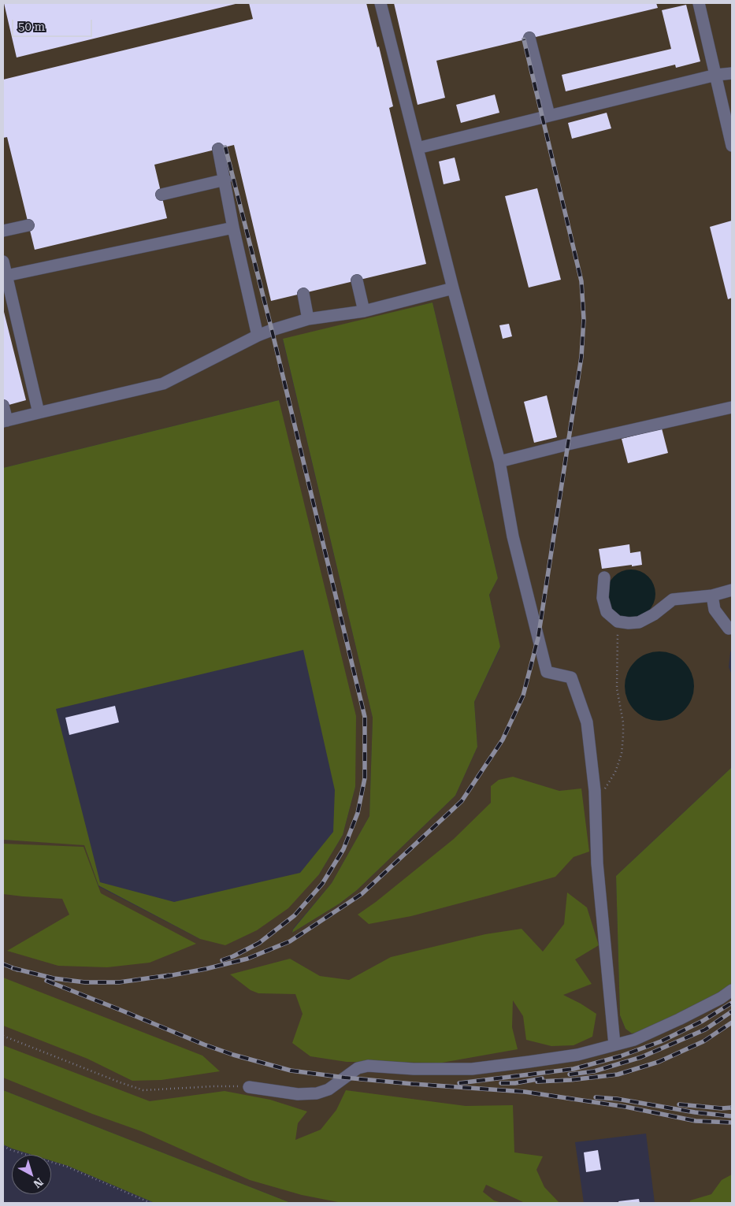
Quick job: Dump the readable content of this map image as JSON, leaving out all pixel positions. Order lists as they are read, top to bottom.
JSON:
{
  "scale_bar": "50 m",
  "north": "bottom right"
}
